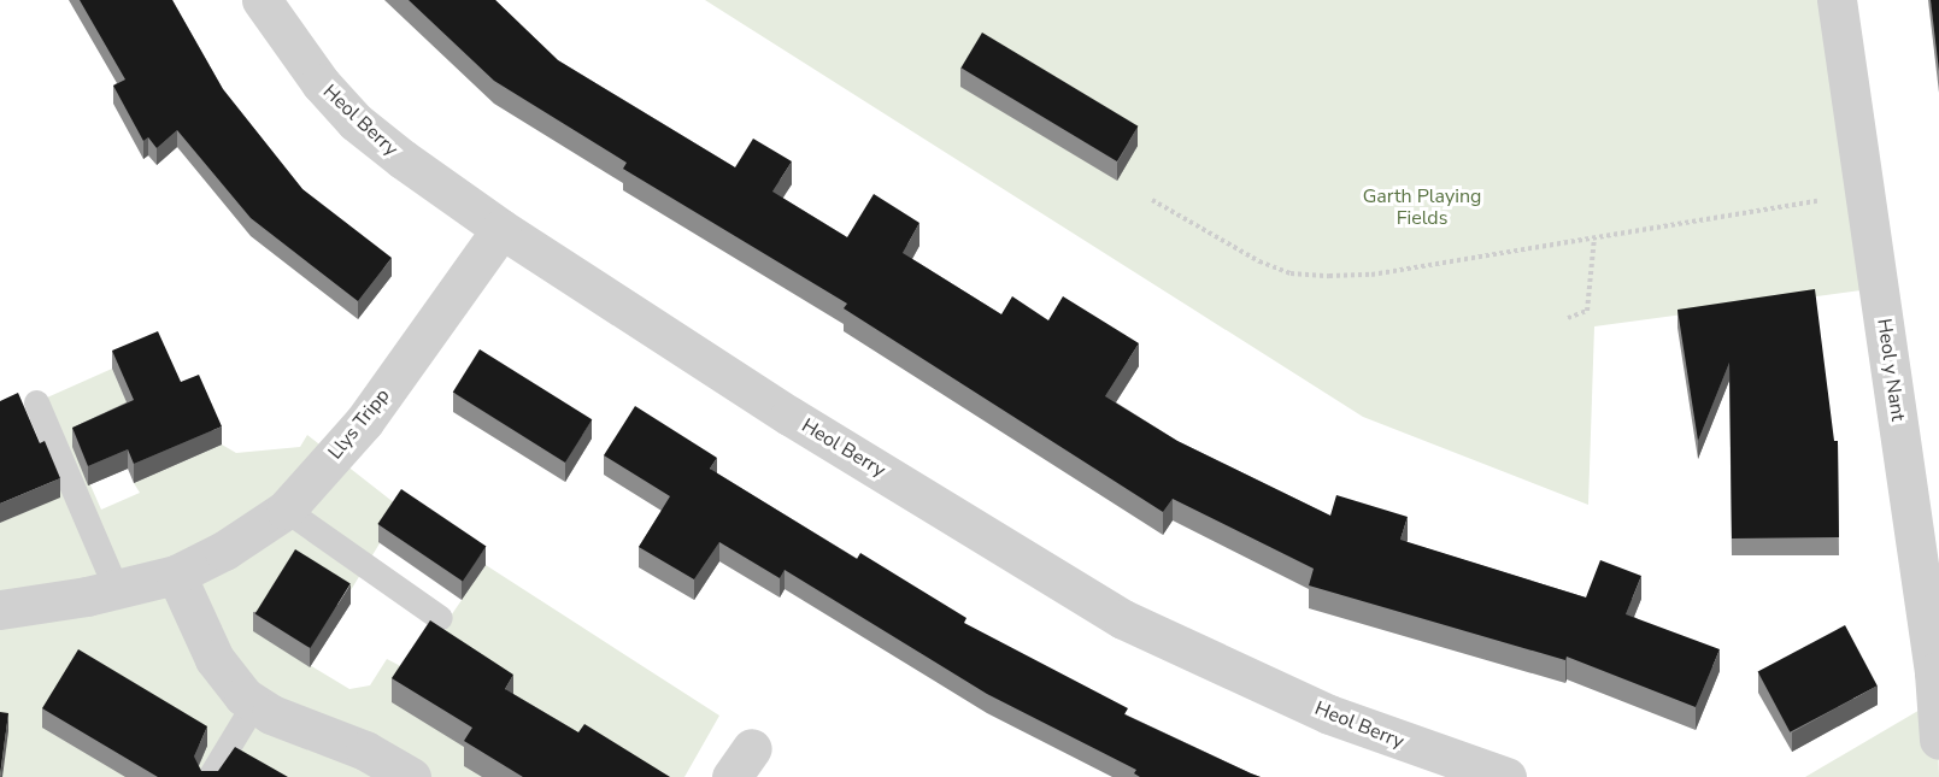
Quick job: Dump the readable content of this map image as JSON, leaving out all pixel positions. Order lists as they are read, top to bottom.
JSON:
{
  "streets": {
    "street": ["Heol Berry", "Heol y Nant", "Llys Tripp"]
  },
  "crossings": [
    ["Heol Berry", "Llys Tripp"]
  ],
  "parks": ["Garth Playing Fields"]
}
